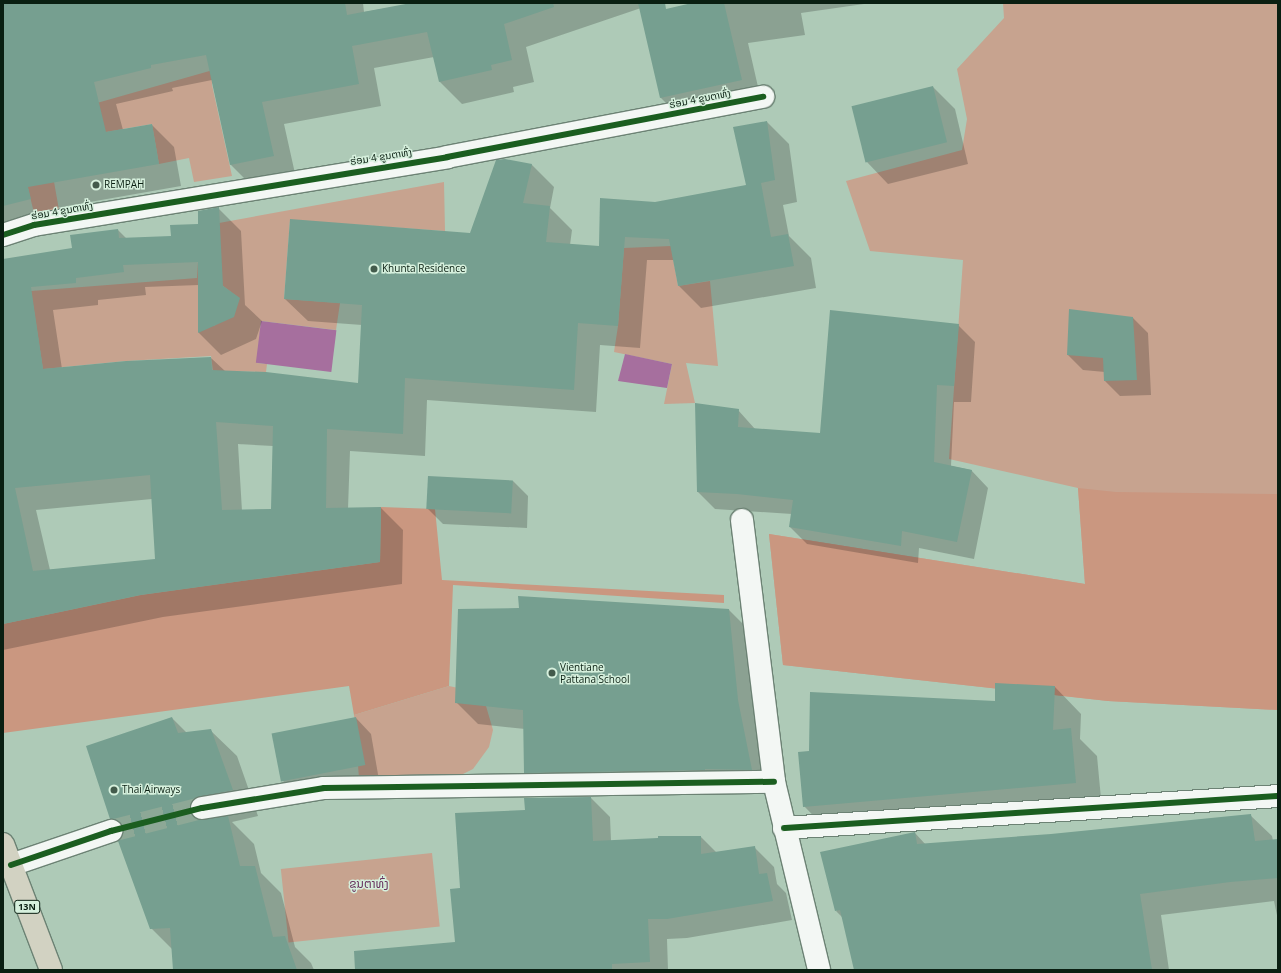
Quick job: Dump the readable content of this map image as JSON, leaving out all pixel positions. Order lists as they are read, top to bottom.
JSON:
{
  "streets": {
    "highway": ["13N"],
    "street": ["ຮ່ອມ 4 ຂູນຕາທົ່ງ"]
  },
  "districts": ["ຂູນຕາທົ່ງ"],
  "places": [
    "REMPAH",
    "Khunta Residence",
    "Vientiane Pattana School",
    "Thai Airways"
  ]
}
